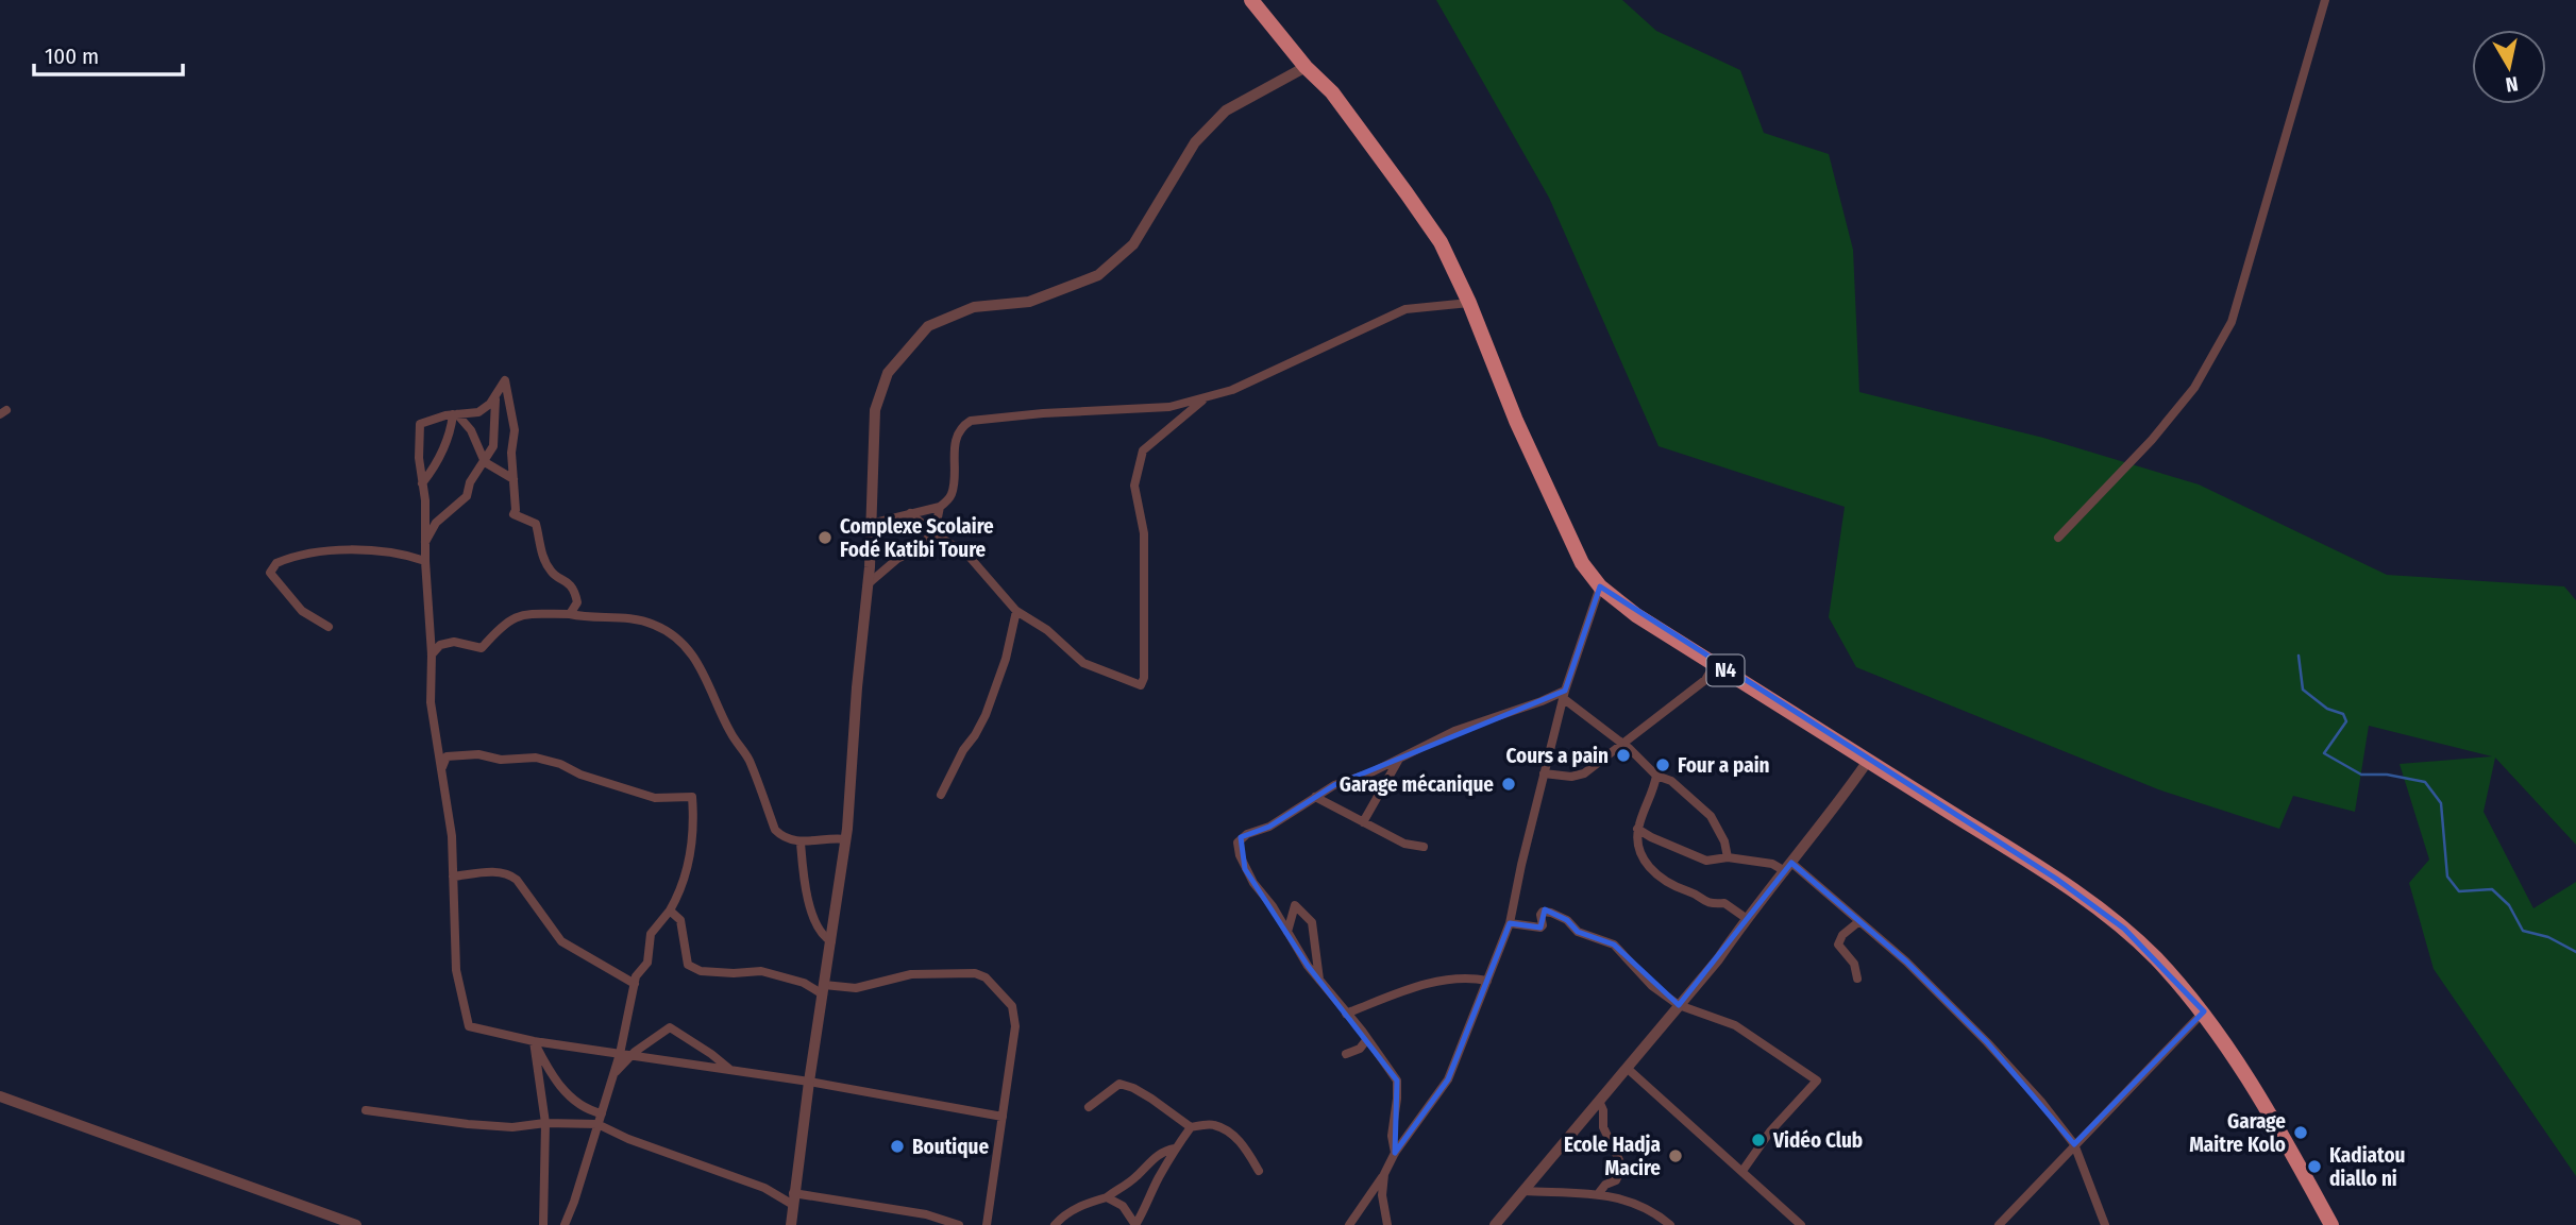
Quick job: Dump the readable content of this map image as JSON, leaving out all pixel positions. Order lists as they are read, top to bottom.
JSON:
{
  "streets": {
    "highway": ["N4"]
  },
  "places": [
    "Complexe Scolaire Fodé Katibi Toure",
    "Cours a pain",
    "Four a pain",
    "Garage mécanique",
    "Garage Maitre Kolo",
    "Vidéo Club",
    "Boutique",
    "Ecole Hadja Macire",
    "Kadiatou diallo ni"
  ],
  "scale_bar": "100 m",
  "north": "bottom"
}
